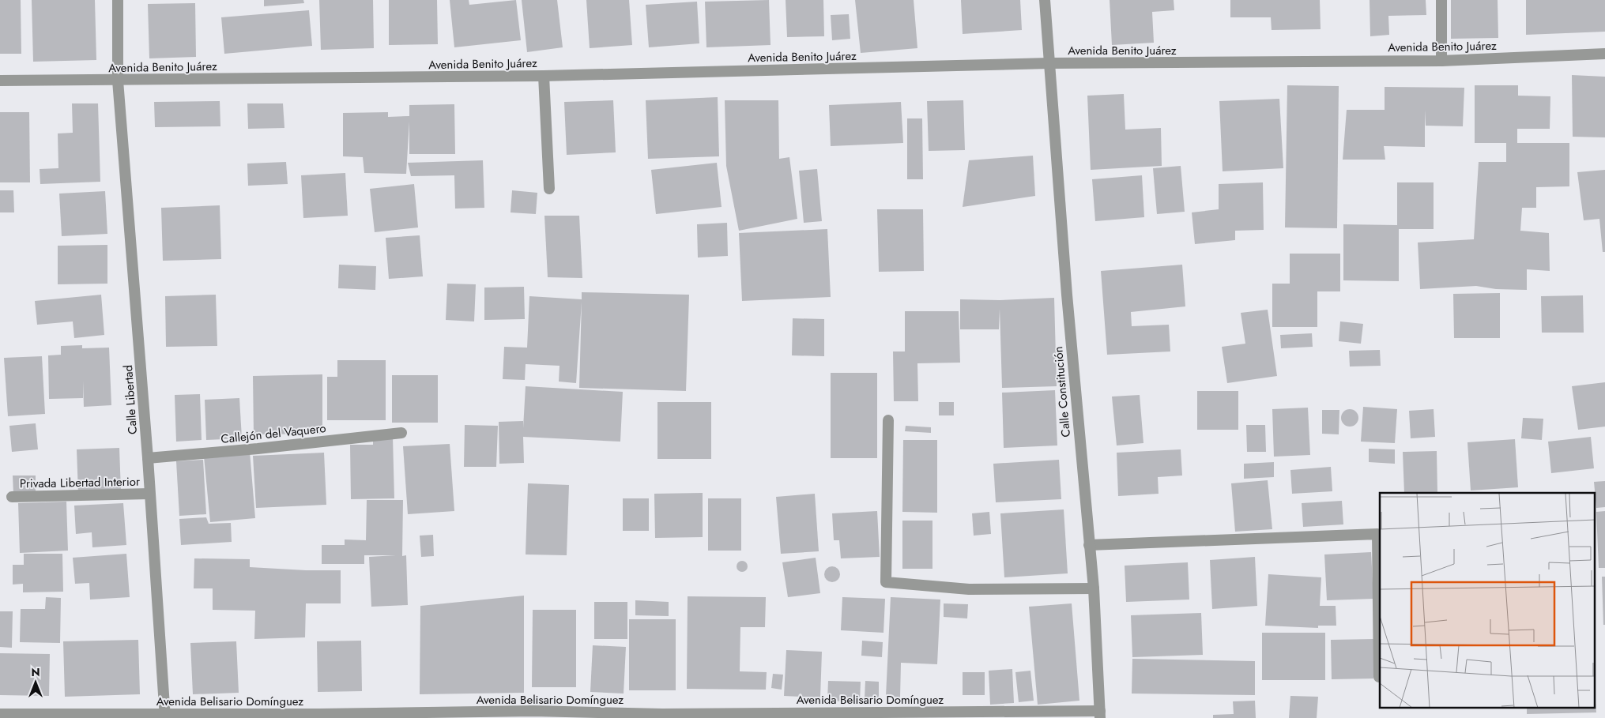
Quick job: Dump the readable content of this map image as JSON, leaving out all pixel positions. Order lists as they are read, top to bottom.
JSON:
{
  "streets": {
    "street": [
      "Avenida Benito Juárez",
      "Calle Constitución",
      "Calle Libertad",
      "Callejón del Vaquero",
      "Privada Libertad Interior",
      "Avenida Belisario Domínguez"
    ]
  },
  "crossings": [
    ["Avenida Benito Juárez", "Calle Constitución"],
    ["Avenida Benito Juárez", "Calle Libertad"],
    ["Calle Constitución", "Avenida Belisario Domínguez"],
    ["Calle Libertad", "Callejón del Vaquero"],
    ["Calle Libertad", "Privada Libertad Interior"],
    ["Calle Libertad", "Avenida Belisario Domínguez"]
  ],
  "north": "top"
}
